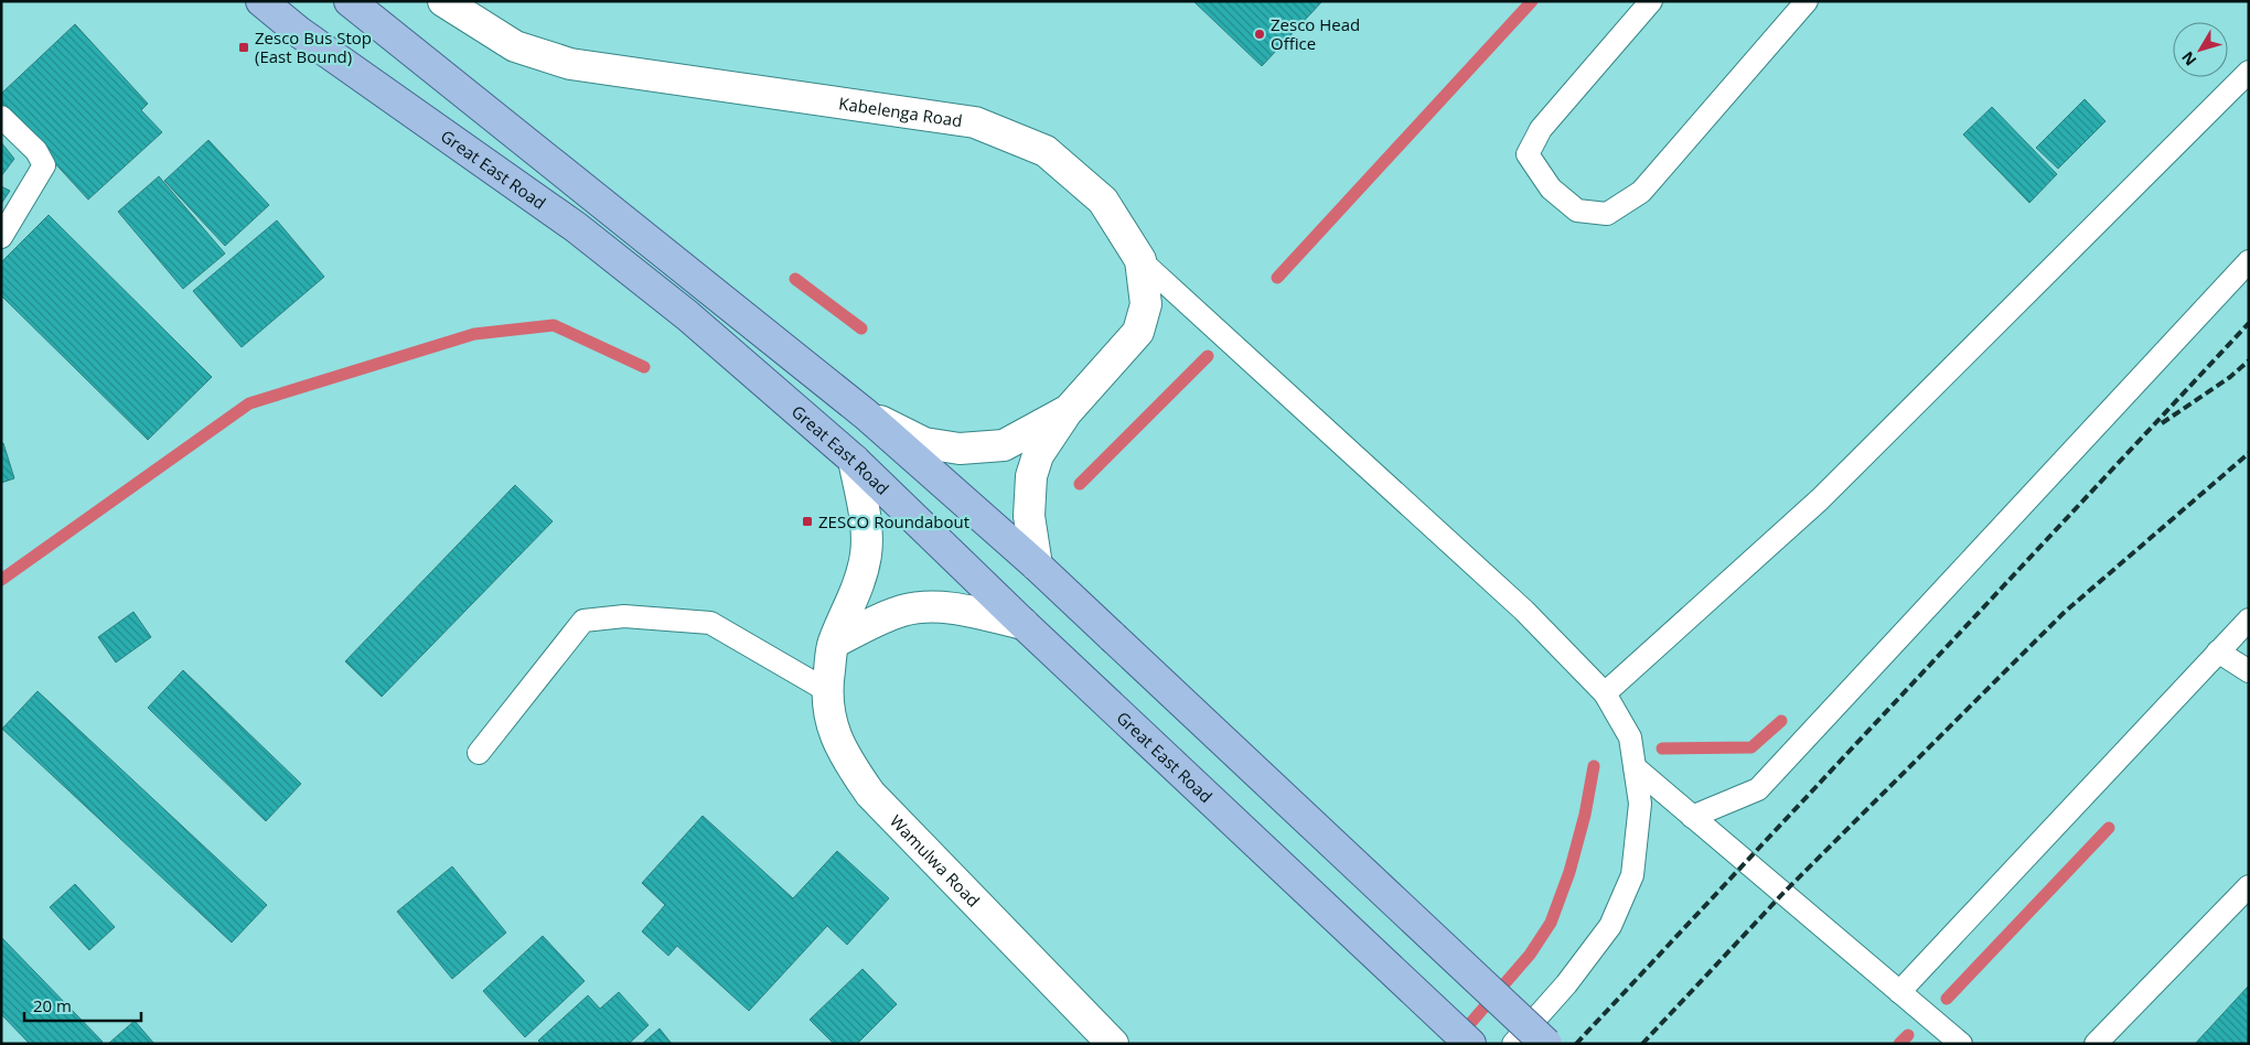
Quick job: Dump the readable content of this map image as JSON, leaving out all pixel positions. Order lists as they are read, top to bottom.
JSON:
{
  "streets": {
    "main road": ["Great East Road"],
    "street": ["Kabelenga Road", "Wamulwa Road"]
  },
  "crossings": [
    ["Great East Road", "Wamulwa Road"]
  ],
  "places": {
    "other": ["Zesco Head Office"],
    "transit": ["Zesco Bus Stop (East Bound)", "ZESCO Roundabout"]
  },
  "scale_bar": "20 m",
  "north": "bottom left"
}
